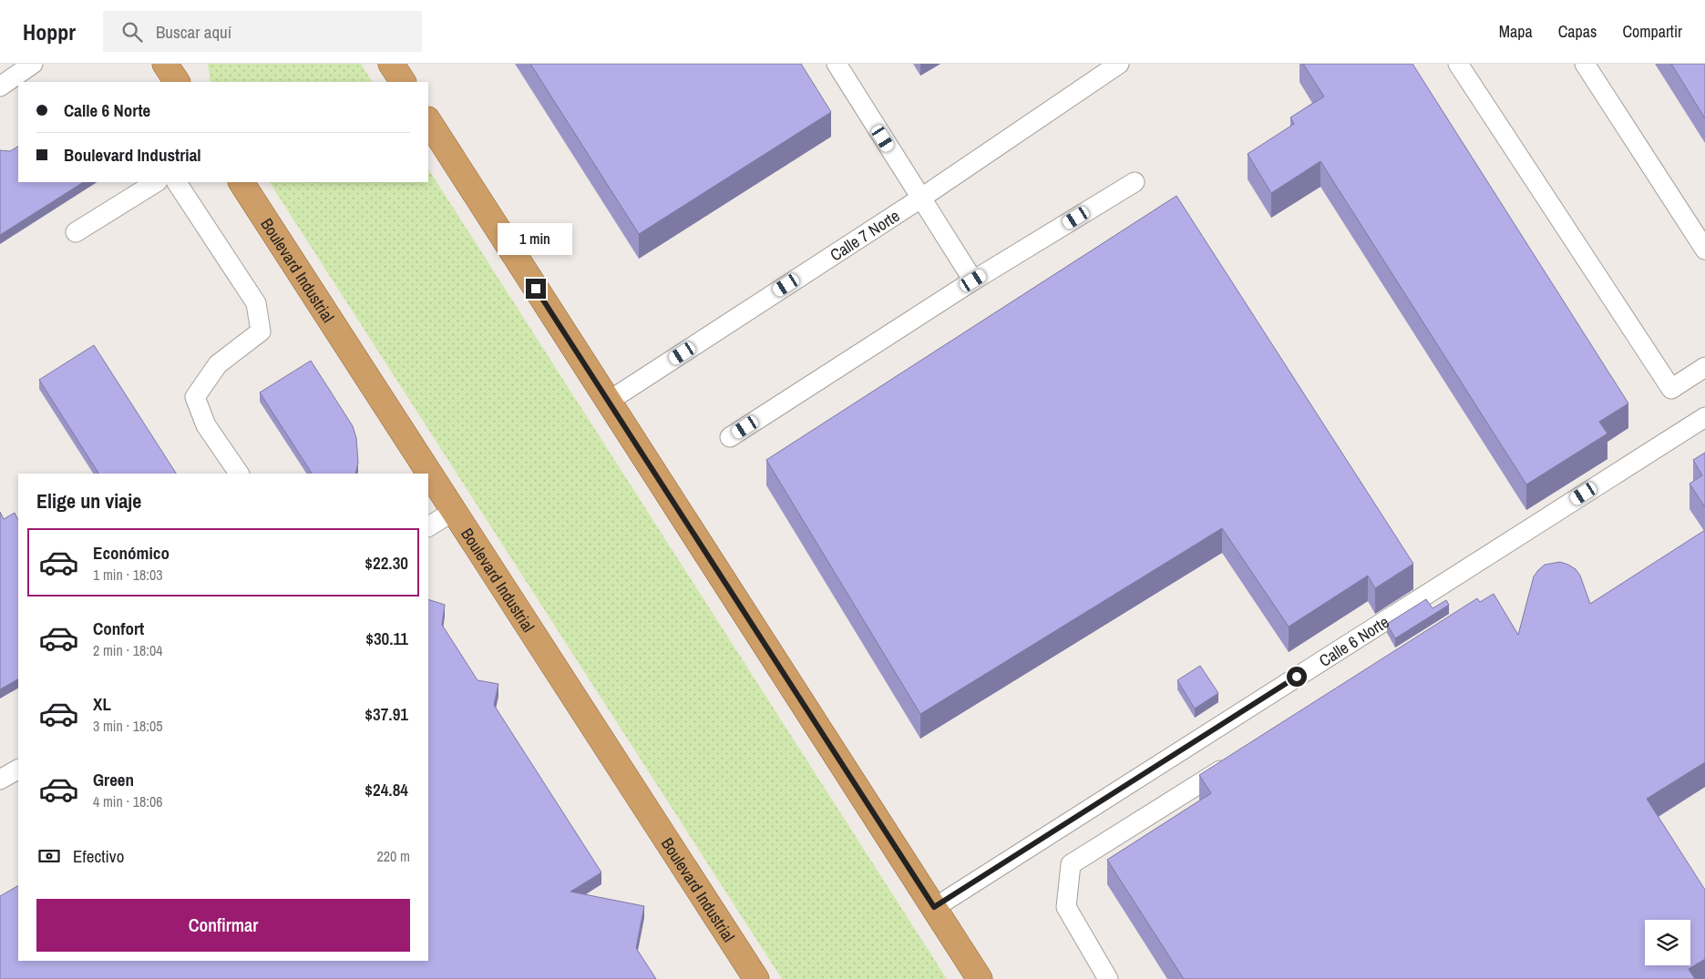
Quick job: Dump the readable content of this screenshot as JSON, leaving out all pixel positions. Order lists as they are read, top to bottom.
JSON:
{
  "streets": {
    "highway": ["Boulevard Industrial"],
    "lane": ["Calle 7 Norte", "Calle 6 Norte"]
  },
  "page": {
    "header": "Hoppr",
    "search": "Buscar aquí",
    "nav": ["Mapa", "Capas", "Compartir"],
    "banner": ["Calle 6 Norte", "Boulevard Industrial"],
    "bubble": "1 min",
    "heading": "Elige un viaje",
    "list": [
      {
        "name": "Económico",
        "note": "1 min · 18:03",
        "value": "$22.30"
      },
      {
        "name": "Confort",
        "note": "2 min · 18:04",
        "value": "$30.11"
      },
      {
        "name": "XL",
        "note": "3 min · 18:05",
        "value": "$37.91"
      },
      {
        "name": "Green",
        "note": "4 min · 18:06",
        "value": "$24.84"
      }
    ],
    "pay": ["Efectivo", "220 m"],
    "buttons": "Confirmar"
  }
}
